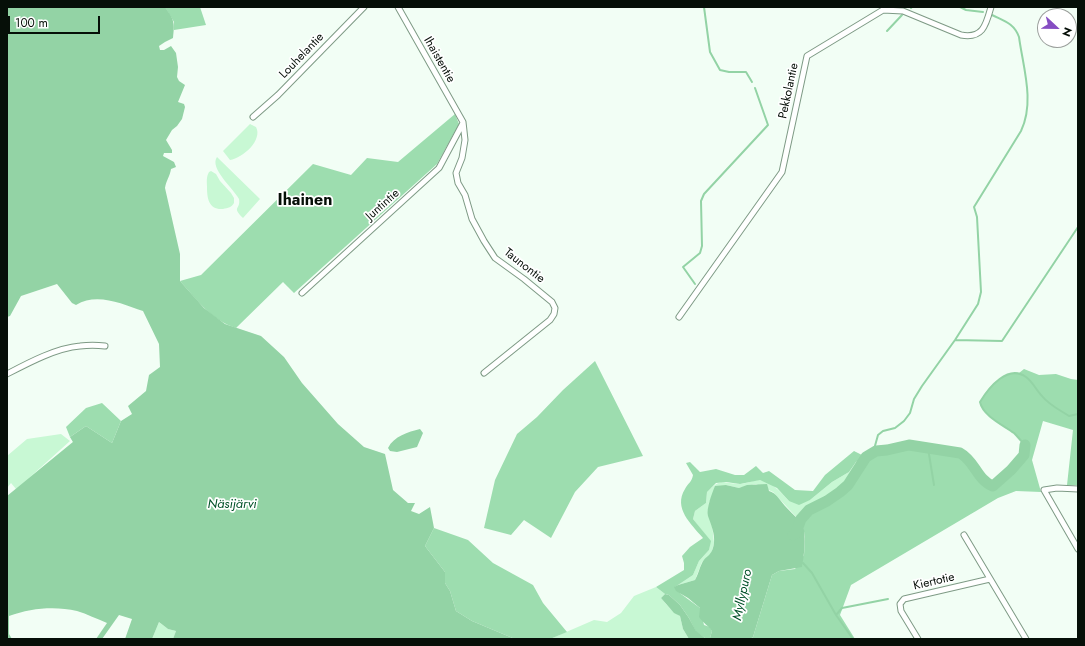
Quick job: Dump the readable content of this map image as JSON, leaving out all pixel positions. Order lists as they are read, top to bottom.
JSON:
{
  "streets": {
    "street": [
      "Louhelantie",
      "Ihaistentie",
      "Pekkolantie",
      "Juntintie",
      "Taunontie",
      "Kiertotie"
    ]
  },
  "crossings": [
    ["Ihaistentie", "Juntintie"],
    ["Ihaistentie", "Taunontie"],
    ["Juntintie", "Taunontie"]
  ],
  "districts": ["Ihainen"],
  "water": ["Näsijärvi", "Myllypuro"],
  "scale_bar": "100 m",
  "north": "right"
}
